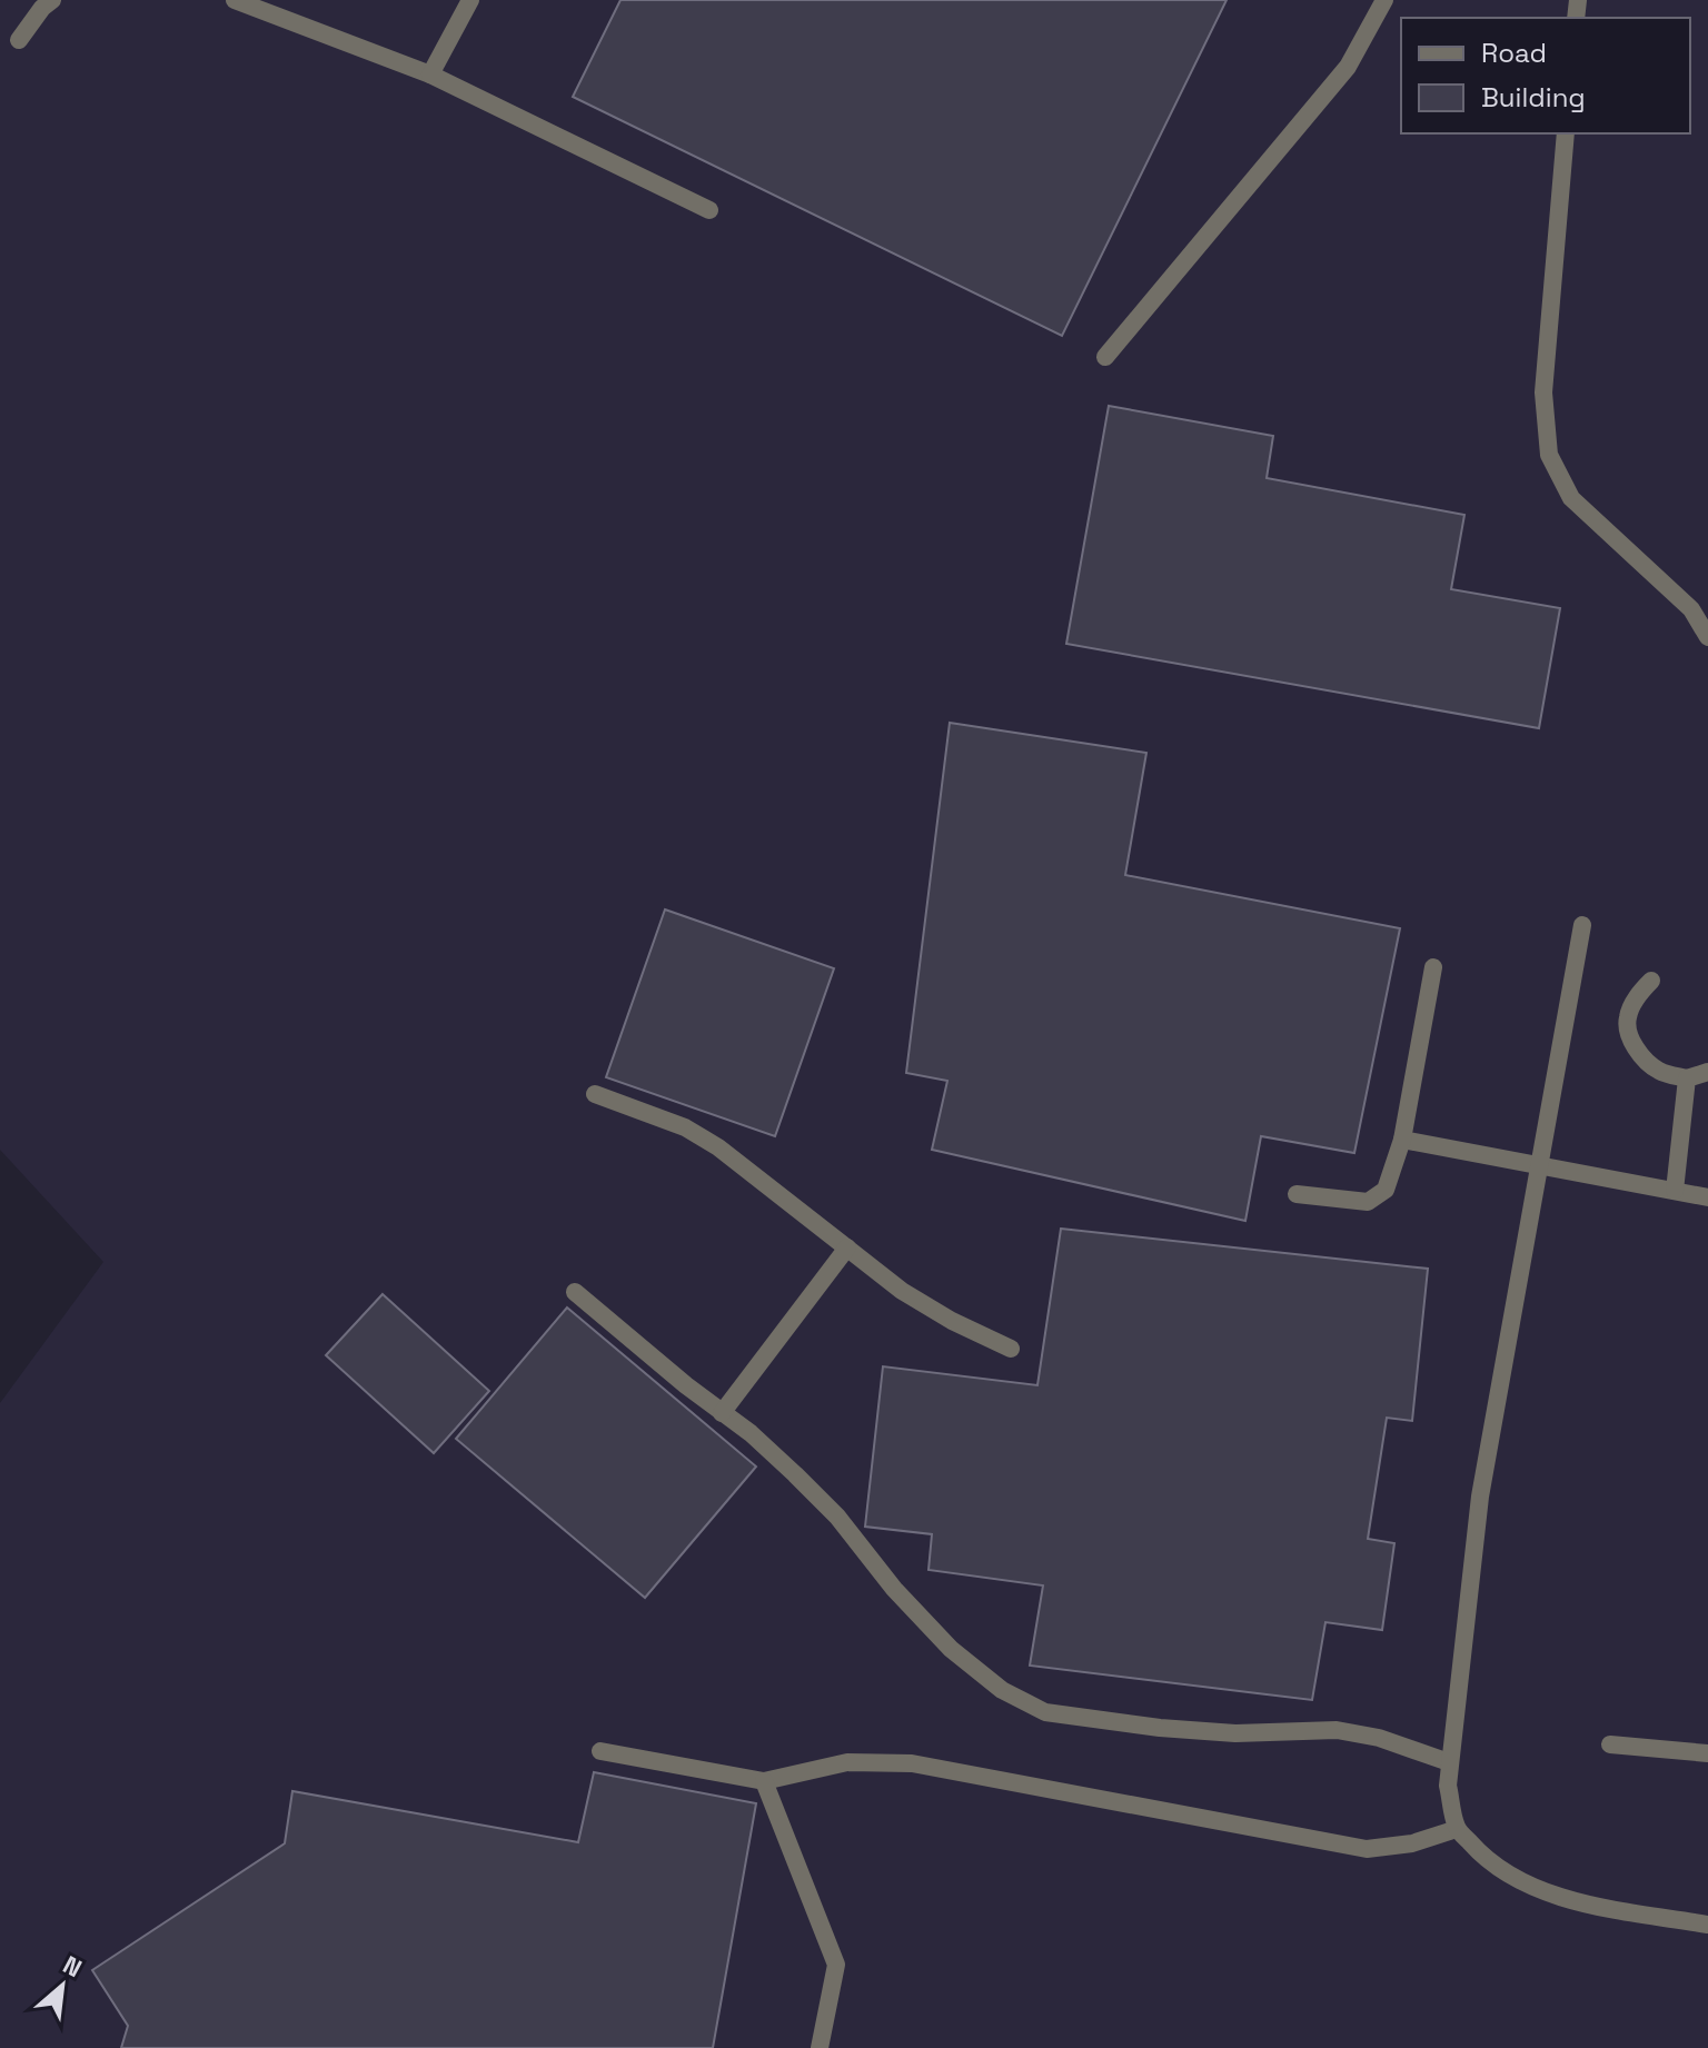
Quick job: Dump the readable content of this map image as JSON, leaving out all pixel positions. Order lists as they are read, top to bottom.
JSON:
{
  "legend": ["Road", "Building"],
  "north": "top right"
}
